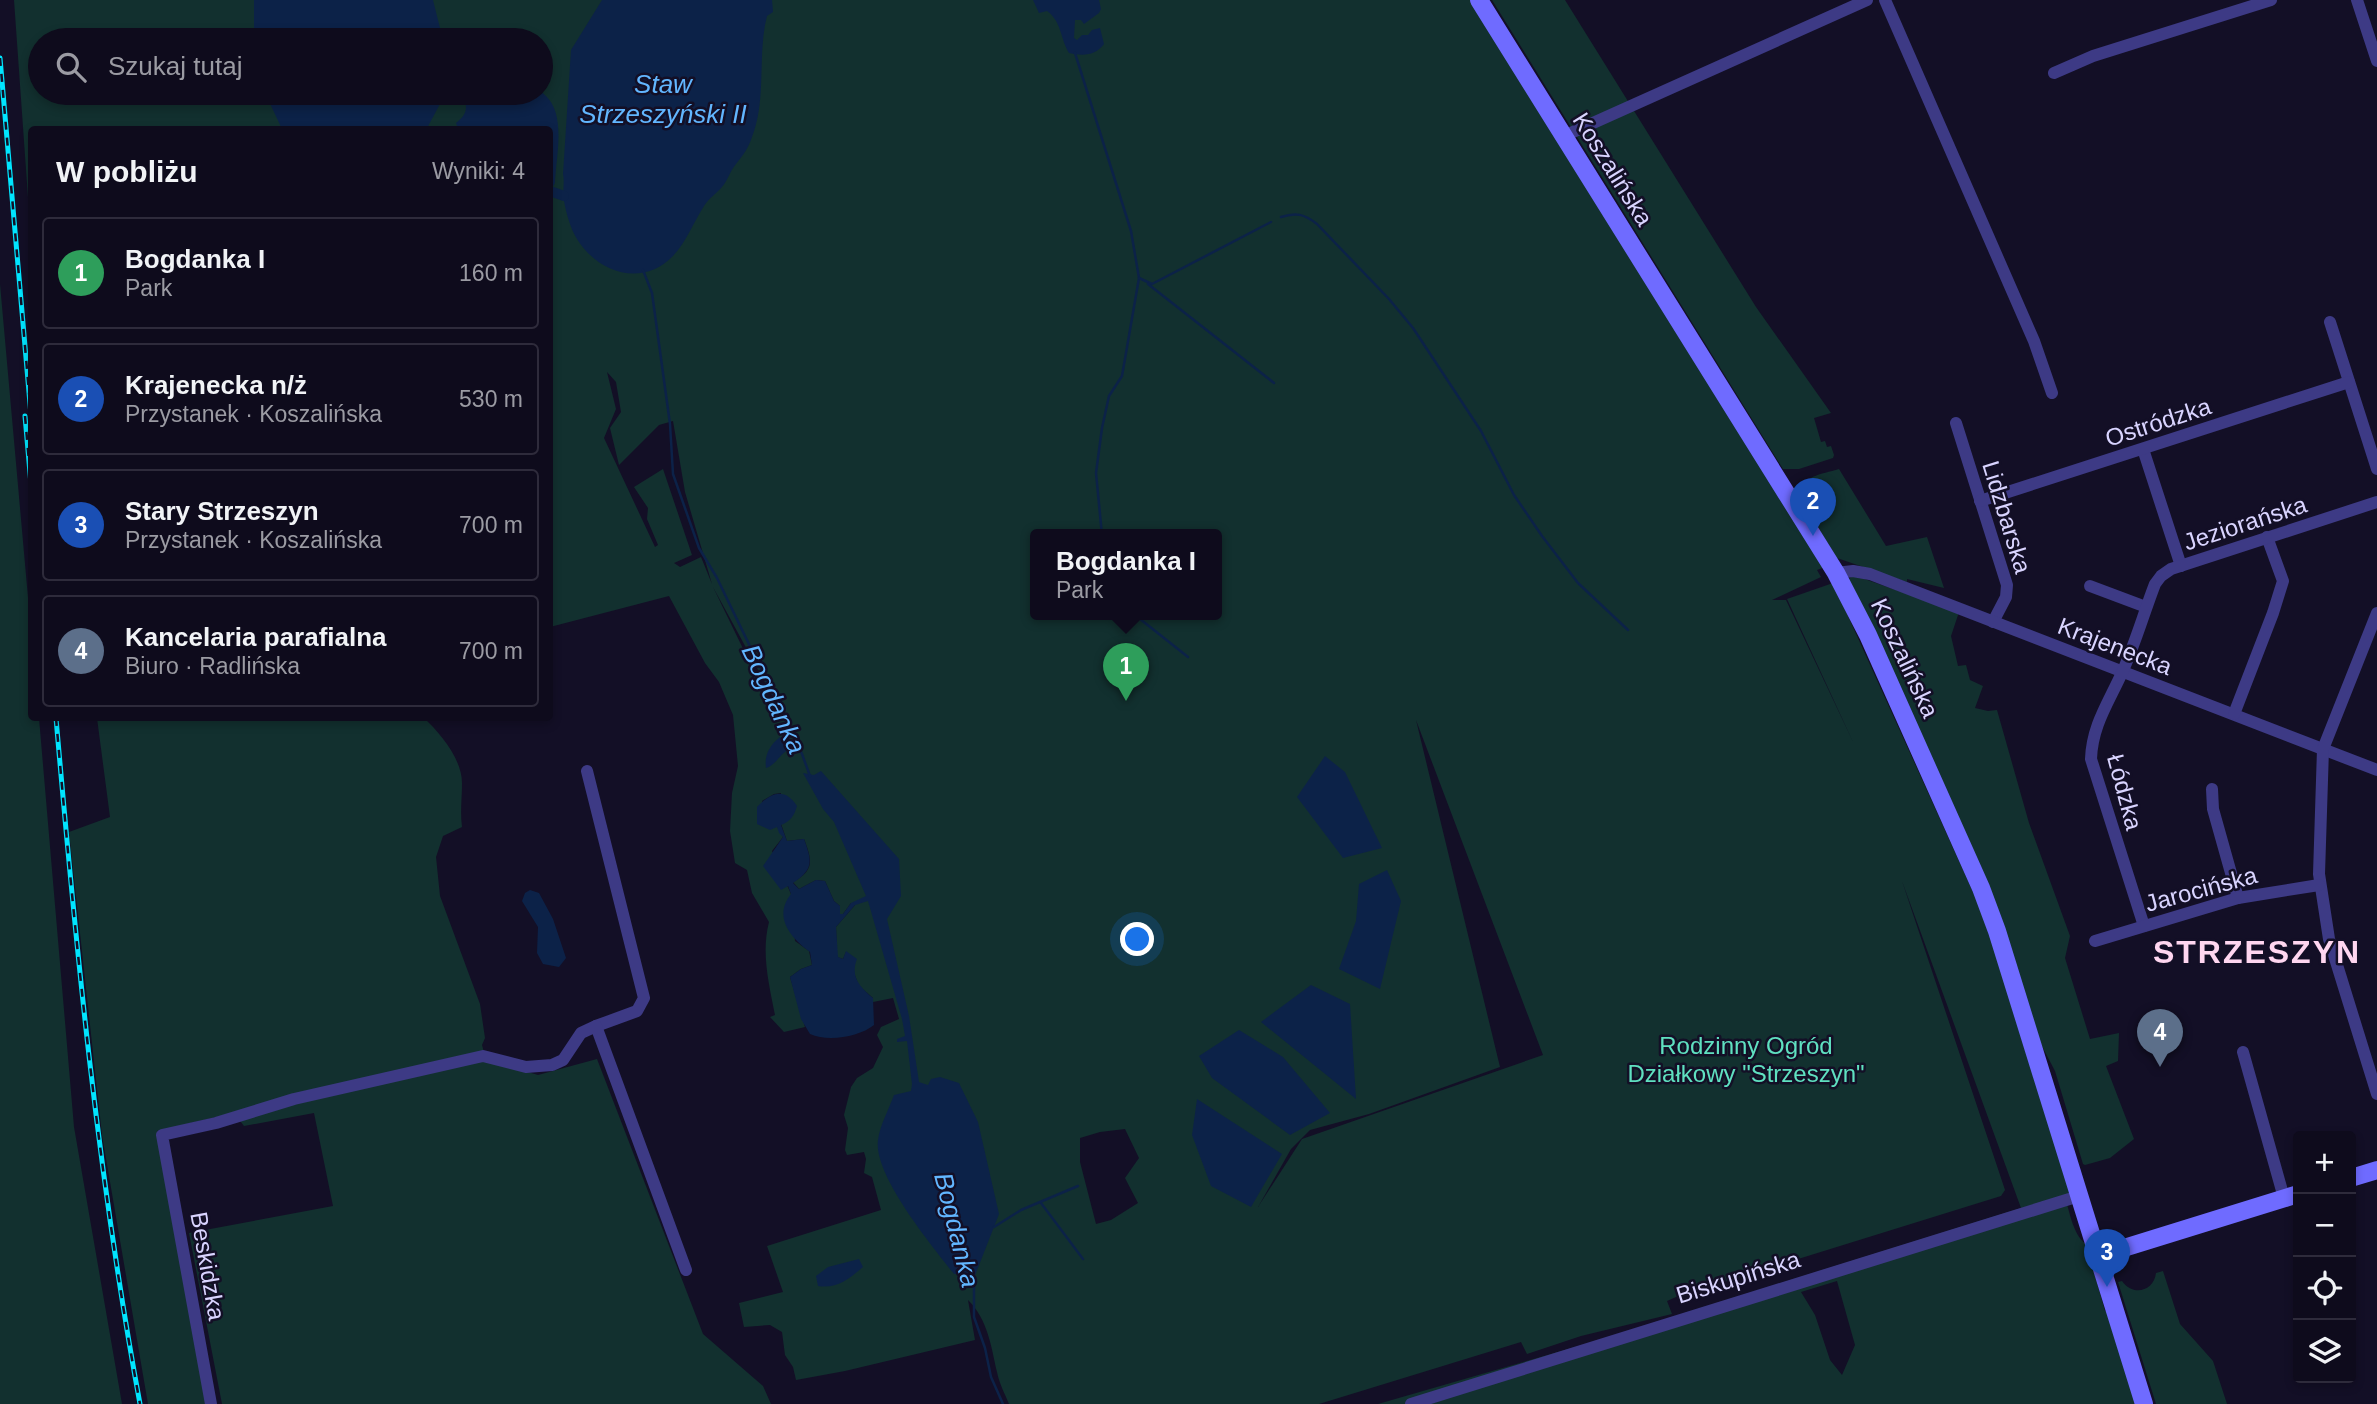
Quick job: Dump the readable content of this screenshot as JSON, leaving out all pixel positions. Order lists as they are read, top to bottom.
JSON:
{
  "streets": {
    "street": [
      "Koszalińska",
      "Ostródzka",
      "Lidzbarska",
      "Jeziorańska",
      "Krajenecka",
      "Łódzka",
      "Jarocińska",
      "Beskidzka",
      "Biskupińska"
    ]
  },
  "crossings": [
    ["Koszalińska", "Krajenecka"],
    ["Koszalińska", "Biskupińska"],
    ["Ostródzka", "Lidzbarska"],
    ["Lidzbarska", "Krajenecka"],
    ["Jeziorańska", "Krajenecka"],
    ["Jeziorańska", "Łódzka"],
    ["Krajenecka", "Łódzka"],
    ["Łódzka", "Jarocińska"]
  ],
  "districts": ["STRZESZYN"],
  "water": ["Staw Strzeszyński II", "Bogdanka"],
  "parks": ["Rodzinny Ogród Działkowy \"Strzeszyn\""],
  "page": {
    "search": "Szukaj tutaj",
    "heading": ["W pobliżu", "Wyniki: 4"],
    "list": [
      {
        "mark": "1",
        "name": "Bogdanka I",
        "note": "Park",
        "value": "160 m"
      },
      {
        "mark": "2",
        "name": "Krajenecka n/ż",
        "note": "Przystanek · Koszalińska",
        "value": "530 m"
      },
      {
        "mark": "3",
        "name": "Stary Strzeszyn",
        "note": "Przystanek · Koszalińska",
        "value": "700 m"
      },
      {
        "mark": "4",
        "name": "Kancelaria parafialna",
        "note": "Biuro · Radlińska",
        "value": "700 m"
      }
    ],
    "pins": [
      "2",
      "1",
      "4",
      "3"
    ],
    "popup": ["Bogdanka I", "Park"],
    "map_buttons": ["+", "−"]
  }
}
